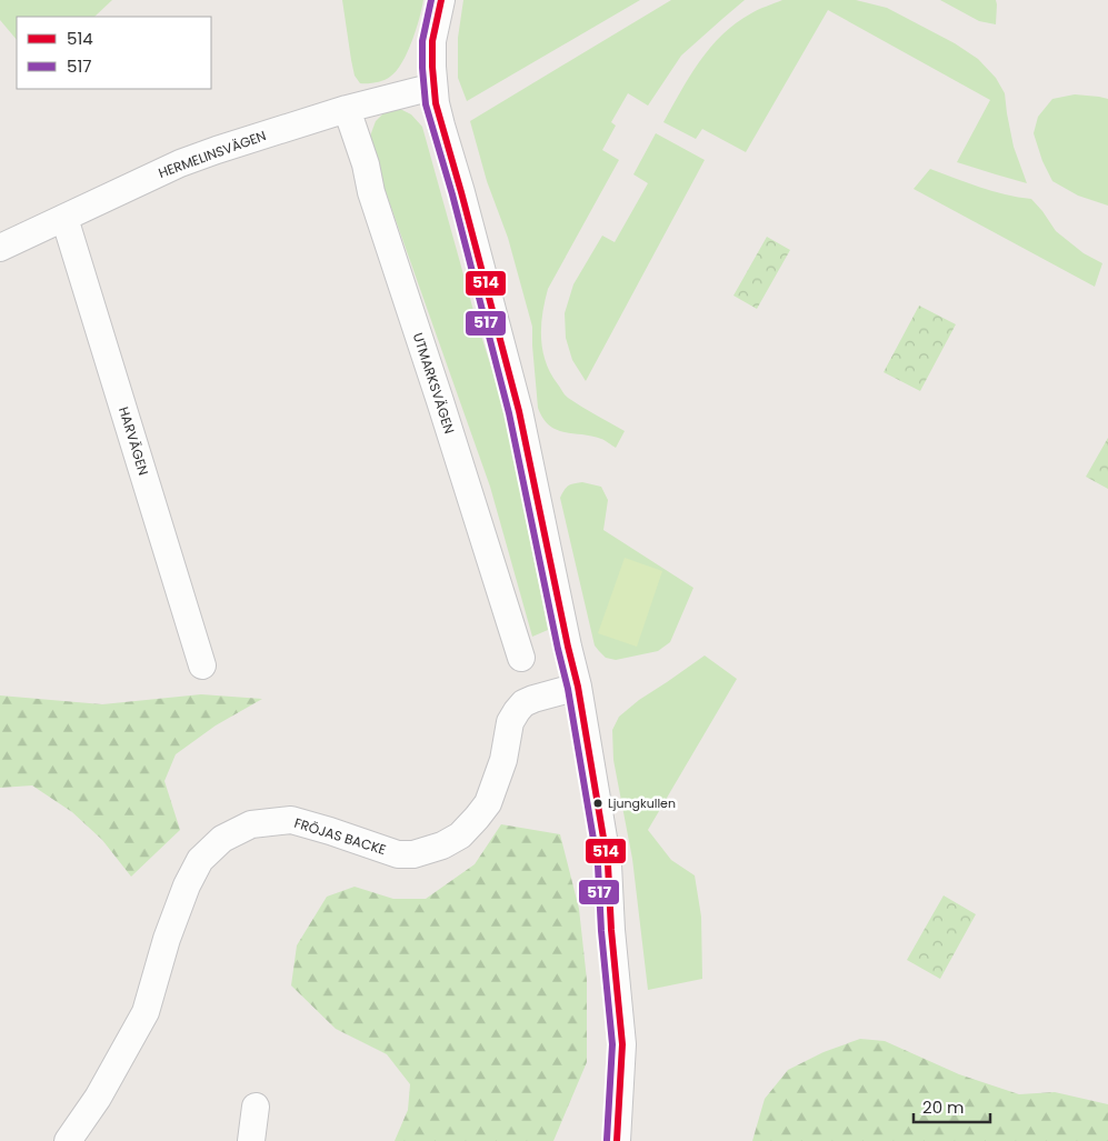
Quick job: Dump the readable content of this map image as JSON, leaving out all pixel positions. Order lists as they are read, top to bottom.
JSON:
{
  "streets": {
    "street": [
      "HERMELINSVÄGEN",
      "UTMARKSVÄGEN",
      "HARVÄGEN",
      "FRÖJAS BACKE"
    ]
  },
  "crossings": [
    ["HERMELINSVÄGEN", "UTMARKSVÄGEN"],
    ["HERMELINSVÄGEN", "HARVÄGEN"]
  ],
  "places": ["Ljungkullen"],
  "lines": ["transit line 514", "transit line 517"],
  "legend": ["514", "517"],
  "scale_bar": "20 m"
}
